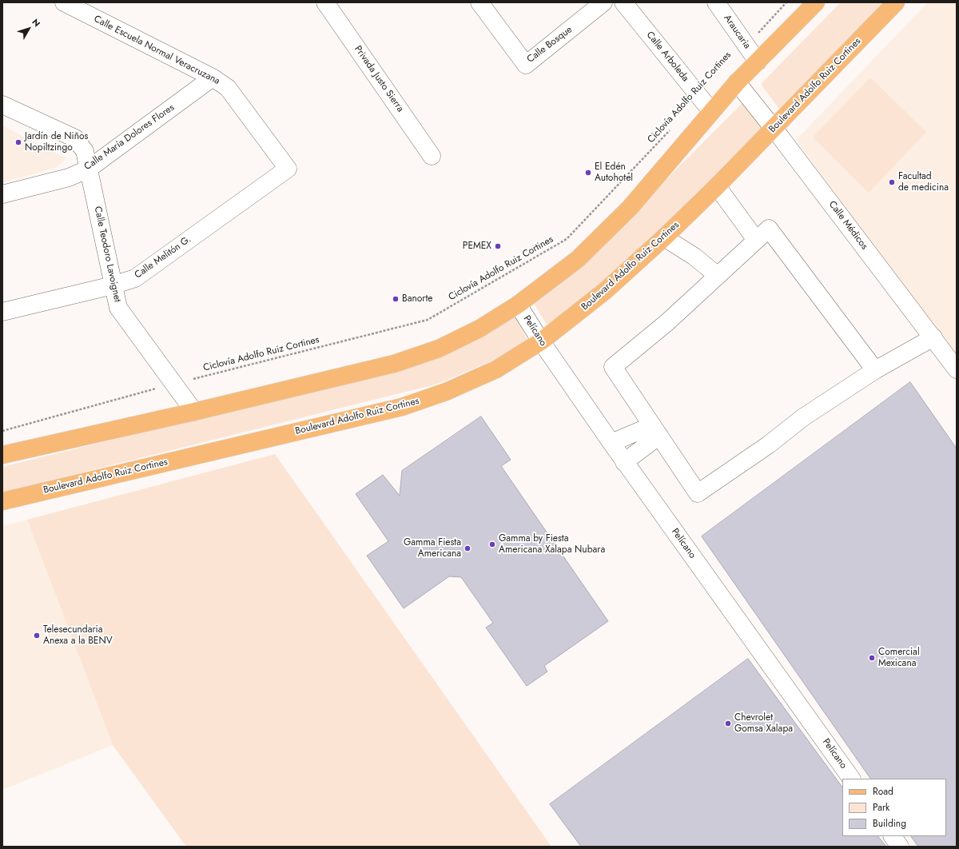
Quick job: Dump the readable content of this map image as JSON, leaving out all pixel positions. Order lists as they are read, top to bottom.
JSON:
{
  "streets": {
    "main road": ["Boulevard Adolfo Ruiz Cortines"],
    "street": [
      "Araucaria",
      "Calle Bosque",
      "Calle Escuela Normal Veracruzana",
      "Calle Arboleda",
      "Privada Justo Sierra",
      "Calle María Dolores Flores",
      "Calle Médicos",
      "Calle Teodoro Lavoignet",
      "Calle Melitón G.",
      "Pelícano"
    ],
    "path": ["Ciclovía Adolfo Ruiz Cortines"]
  },
  "crossings": [
    ["Calle Escuela Normal Veracruzana", "Calle María Dolores Flores"],
    ["Calle Escuela Normal Veracruzana", "Calle Melitón G."],
    ["Boulevard Adolfo Ruiz Cortines", "Calle Médicos"],
    ["Boulevard Adolfo Ruiz Cortines", "Pelícano"],
    ["Ciclovía Adolfo Ruiz Cortines", "Calle Teodoro Lavoignet"],
    ["Calle María Dolores Flores", "Calle Teodoro Lavoignet"],
    ["Calle Teodoro Lavoignet", "Calle Melitón G."]
  ],
  "places": [
    "Jardín de Niños Nopiltzingo",
    "El Edén Autohotel",
    "Facultad de medicina",
    "PEMEX",
    "Banorte",
    "Gamma by Fiesta Americana Xalapa Nubara",
    "Gamma Fiesta Americana",
    "Telesecundaria Anexa a la BENV",
    "Comercial Mexicana",
    "Chevrolet Gomsa Xalapa"
  ],
  "legend": ["Road", "Park", "Building"],
  "north": "top right"
}
